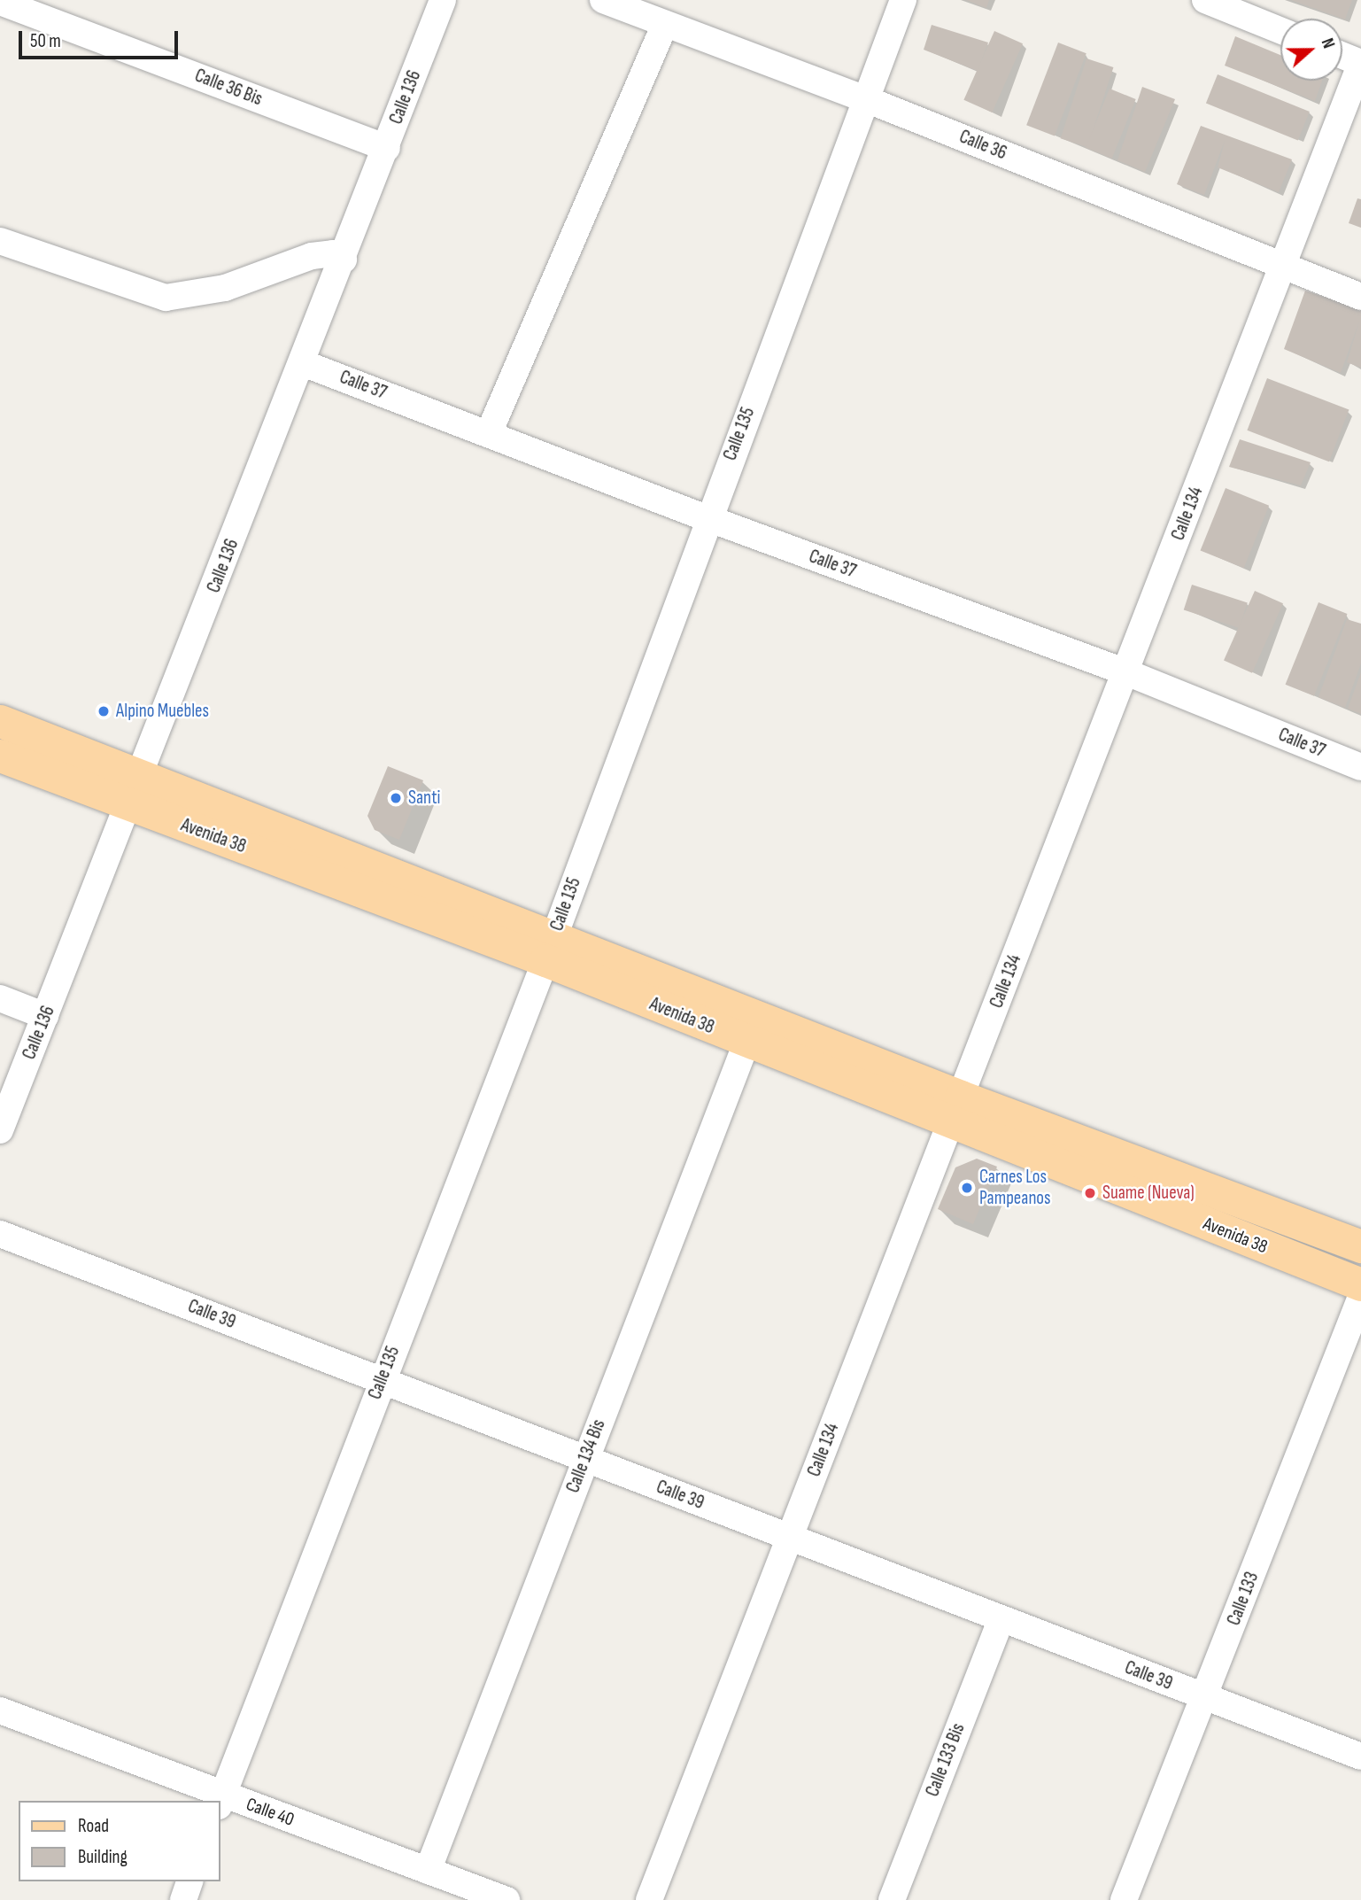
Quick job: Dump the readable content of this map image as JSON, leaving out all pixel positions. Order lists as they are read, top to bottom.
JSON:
{
  "streets": {
    "main road": ["Avenida 38"],
    "street": [
      "Calle 36 Bis",
      "Calle 136",
      "Calle 36",
      "Calle 37",
      "Calle 135",
      "Calle 134",
      "Calle 39",
      "Calle 134 Bis",
      "Calle 133",
      "Calle 133 Bis",
      "Calle 40"
    ]
  },
  "crossings": [
    ["Calle 36 Bis", "Calle 136"],
    ["Calle 136", "Calle 37"],
    ["Calle 136", "Avenida 38"],
    ["Calle 36", "Calle 135"],
    ["Calle 36", "Calle 134"],
    ["Calle 37", "Calle 135"],
    ["Calle 37", "Calle 134"],
    ["Calle 135", "Avenida 38"],
    ["Calle 135", "Calle 39"],
    ["Calle 135", "Calle 40"],
    ["Calle 134", "Avenida 38"],
    ["Calle 134", "Calle 39"],
    ["Avenida 38", "Calle 134 Bis"],
    ["Calle 39", "Calle 134 Bis"],
    ["Calle 39", "Calle 133"],
    ["Calle 39", "Calle 133 Bis"],
    ["Calle 134 Bis", "Calle 40"]
  ],
  "places": [
    "Alpino Muebles",
    "Santi",
    "Carnes Los Pampeanos",
    "Suame (Nueva)"
  ],
  "legend": ["Road", "Building"],
  "scale_bar": "50 m",
  "north": "right"
}
